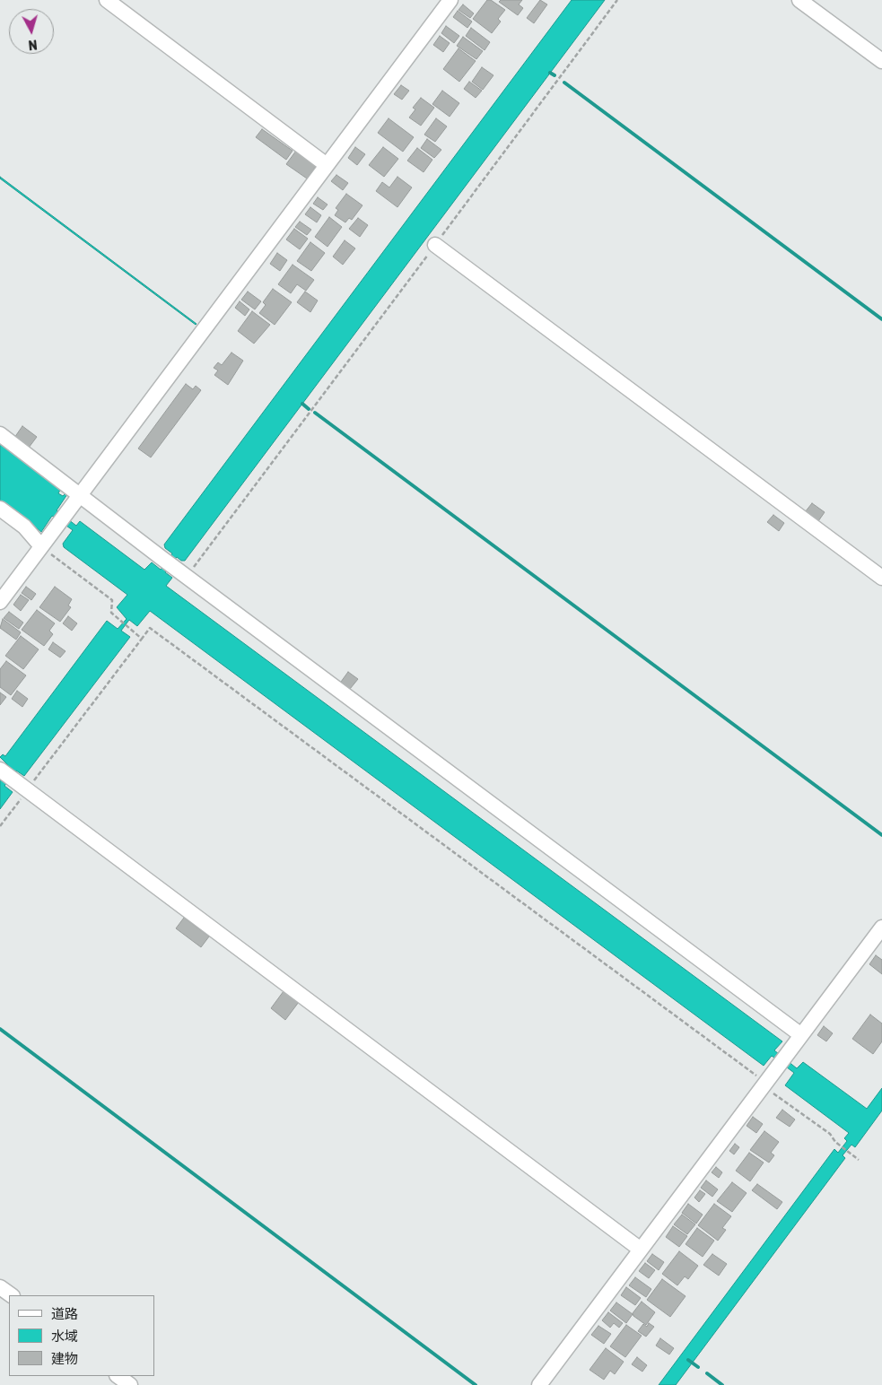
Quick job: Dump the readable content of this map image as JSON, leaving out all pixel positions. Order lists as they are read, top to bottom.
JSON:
{
  "legend": ["道路", "水域", "建物"],
  "north": "bottom"
}
